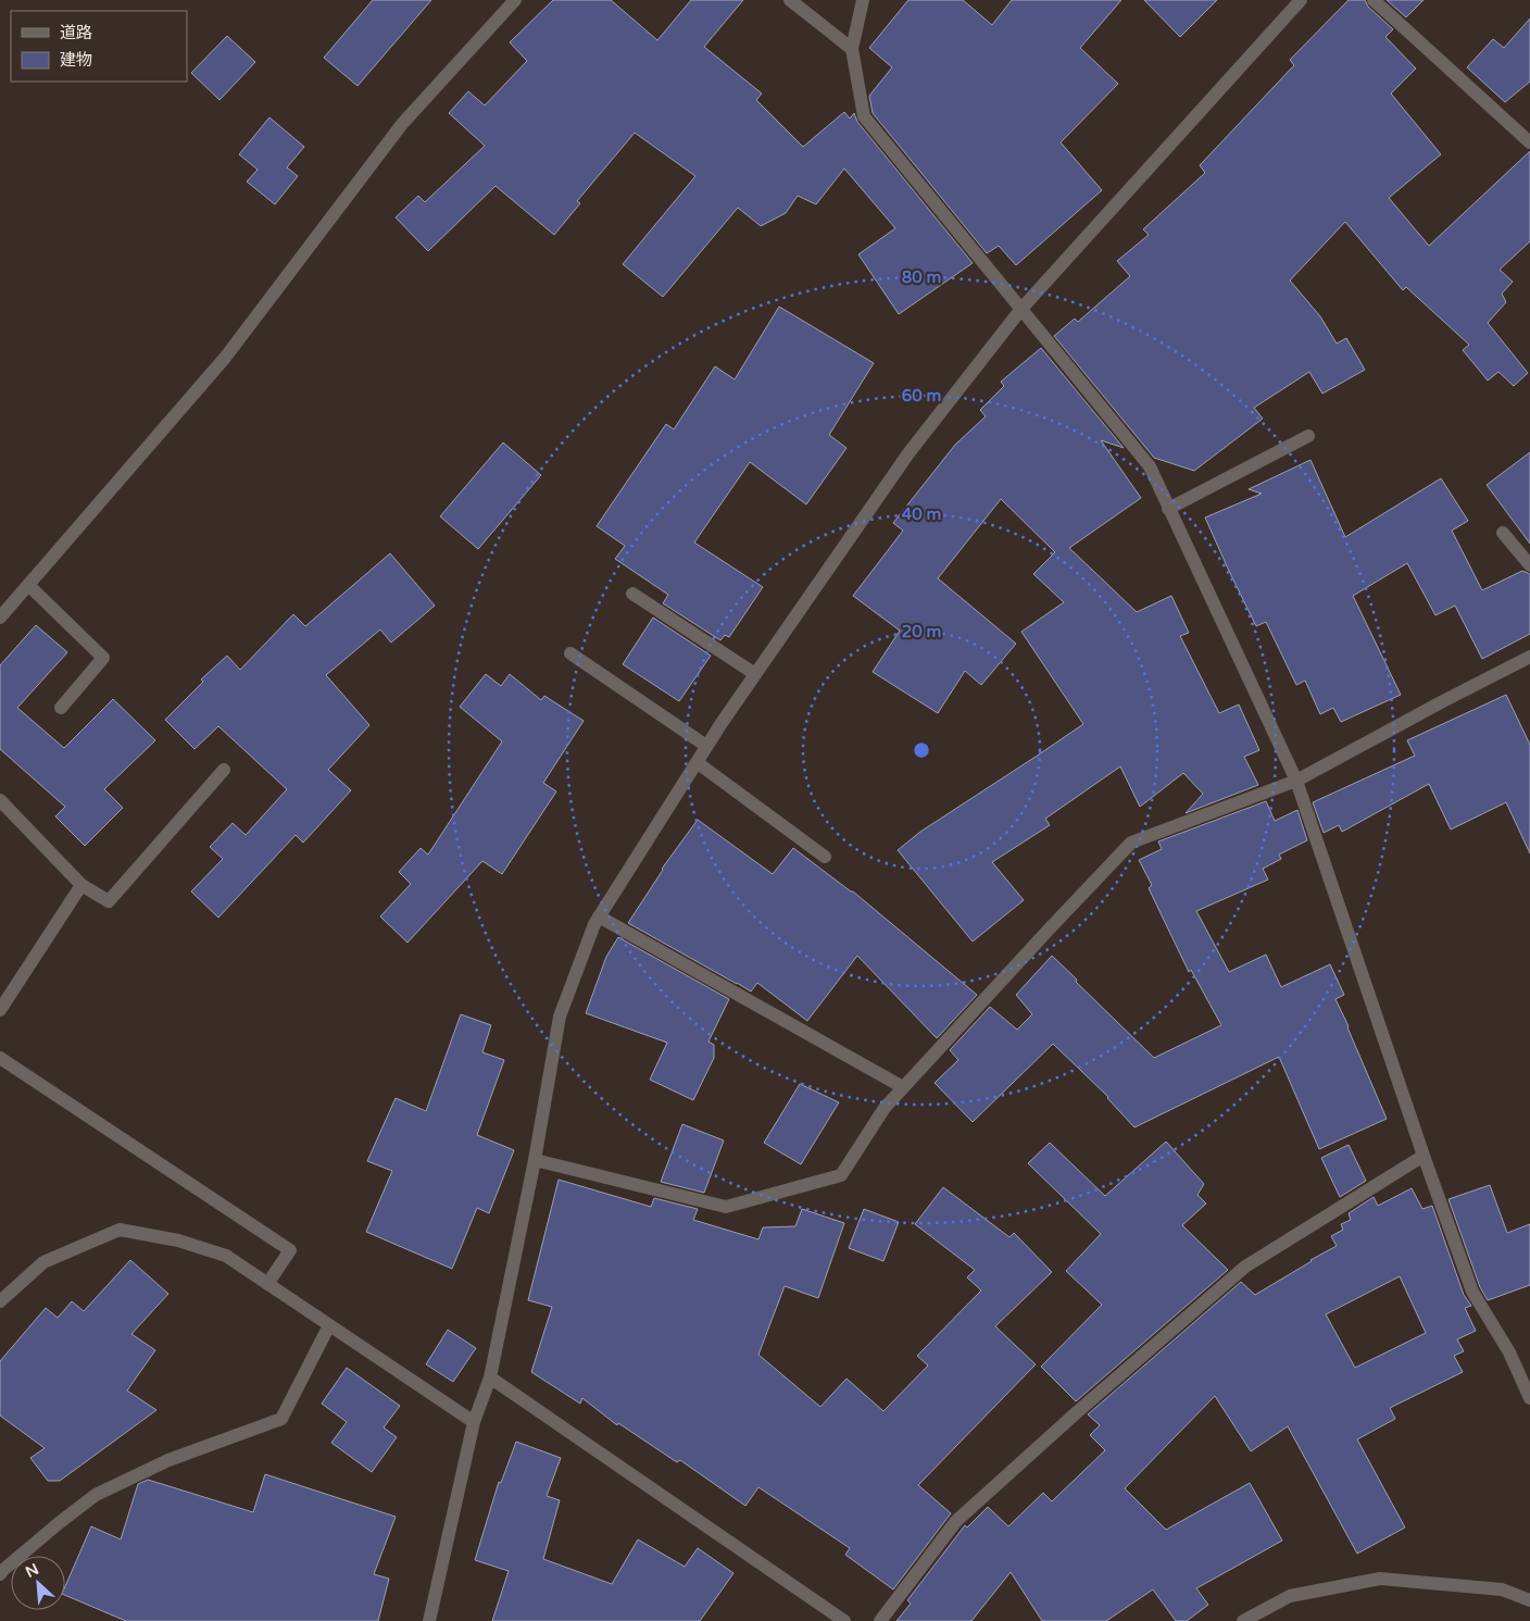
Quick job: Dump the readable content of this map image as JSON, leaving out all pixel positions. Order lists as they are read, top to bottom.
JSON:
{
  "legend": ["道路", "建物"],
  "north": "top left",
  "rings": [
    "80 m",
    "60 m",
    "40 m",
    "20 m"
  ]
}
